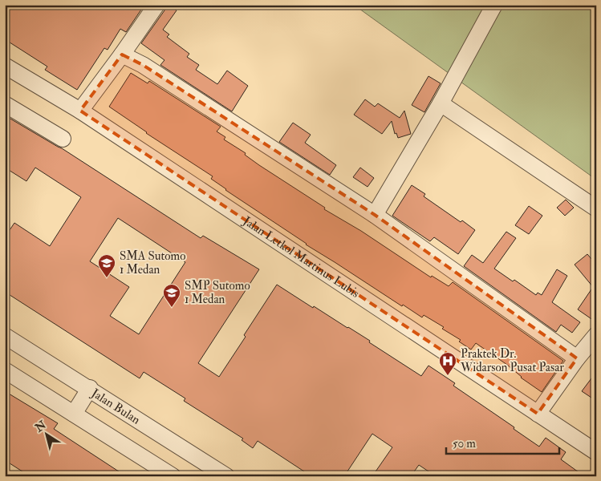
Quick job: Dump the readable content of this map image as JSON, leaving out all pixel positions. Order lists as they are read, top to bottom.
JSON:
{
  "streets": {
    "street": ["Jalan Letkol Martinus Lubis", "Jalan Bulan"]
  },
  "places": {
    "school or university": ["SMA Sutomo 1 Medan", "SMP Sutomo 1 Medan"],
    "hospital": ["Praktek Dr. Widarson Pusat Pasar"]
  },
  "scale_bar": "50 m",
  "north": "top left"
}
